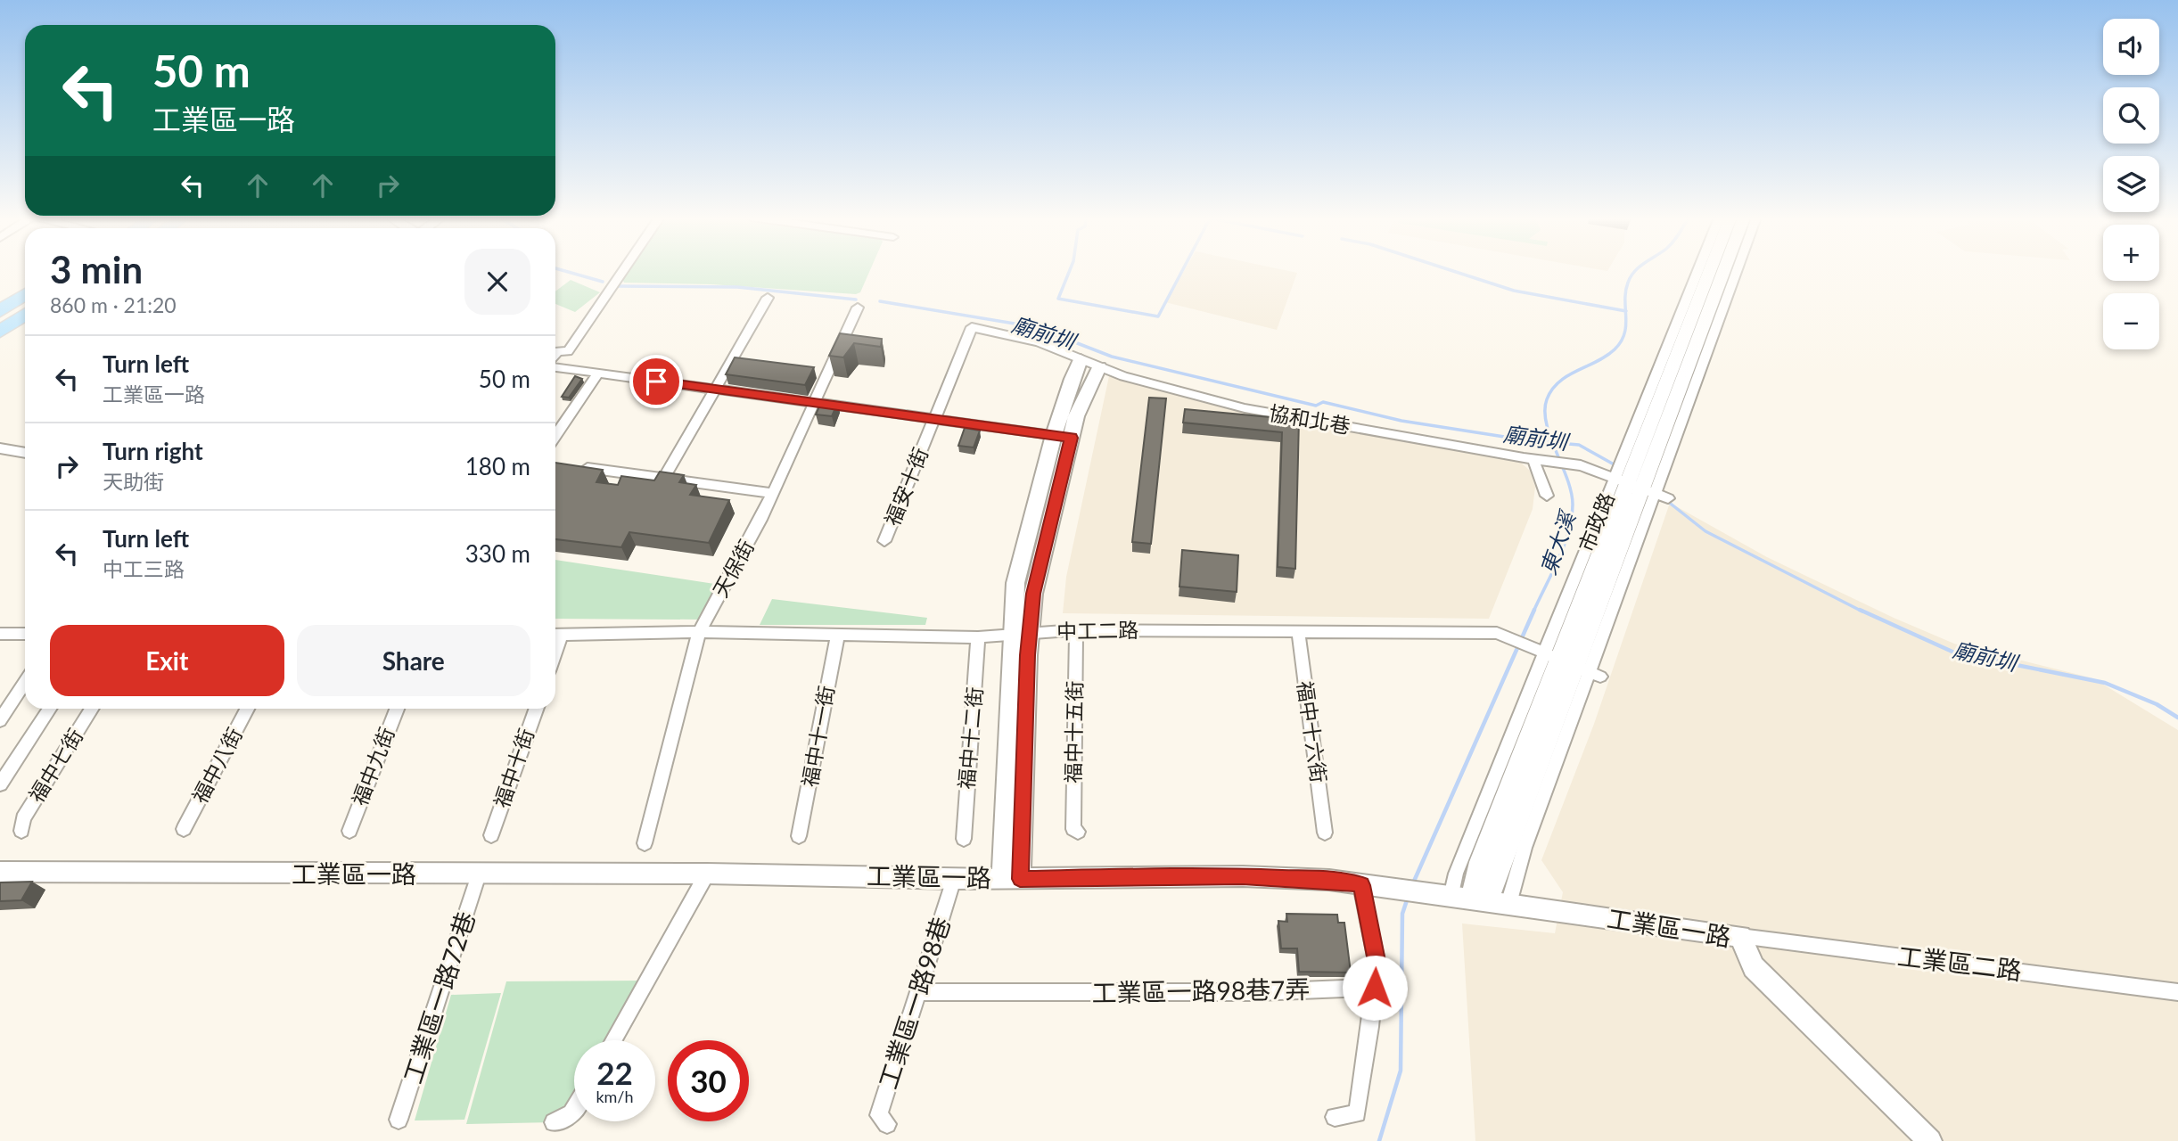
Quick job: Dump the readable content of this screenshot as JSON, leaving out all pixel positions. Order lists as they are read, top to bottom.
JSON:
{
  "streets": {
    "street": [
      "協和北巷",
      "福安十街",
      "市政路",
      "天保街",
      "中工二路",
      "福中十五街",
      "福中十六街",
      "福中十一街",
      "福中十二街",
      "福中七街",
      "福中八街",
      "福中九街",
      "福中十街",
      "工業區一路",
      "工業區二路",
      "工業區一路98巷7弄",
      "工業區一路72巷",
      "工業區一路98巷"
    ]
  },
  "crossings": [
    ["協和北巷", "福安十街"],
    ["協和北巷", "市政路"],
    ["市政路", "中工二路"],
    ["市政路", "工業區一路"],
    ["天保街", "中工二路"],
    ["中工二路", "福中十五街"],
    ["中工二路", "福中十六街"],
    ["中工二路", "福中十一街"],
    ["中工二路", "福中十二街"],
    ["工業區一路", "工業區二路"],
    ["工業區一路", "工業區一路72巷"],
    ["工業區一路", "工業區一路98巷"],
    ["工業區一路98巷7弄", "工業區一路98巷"]
  ],
  "water": ["廟前圳", "東大溪"],
  "page": {
    "map_buttons": ["+", "−"],
    "turn": ["50 m", "工業區一路"],
    "heading": ["3 min", "860 m · 21:20"],
    "list": [
      {
        "name": "Turn left",
        "note": "工業區一路",
        "value": "50 m"
      },
      {
        "name": "Turn right",
        "note": "天助街",
        "value": "180 m"
      },
      {
        "name": "Turn left",
        "note": "中工三路",
        "value": "330 m"
      }
    ],
    "buttons": ["Exit", "Share"],
    "speed": "22 km/h",
    "limit": "30"
  }
}
